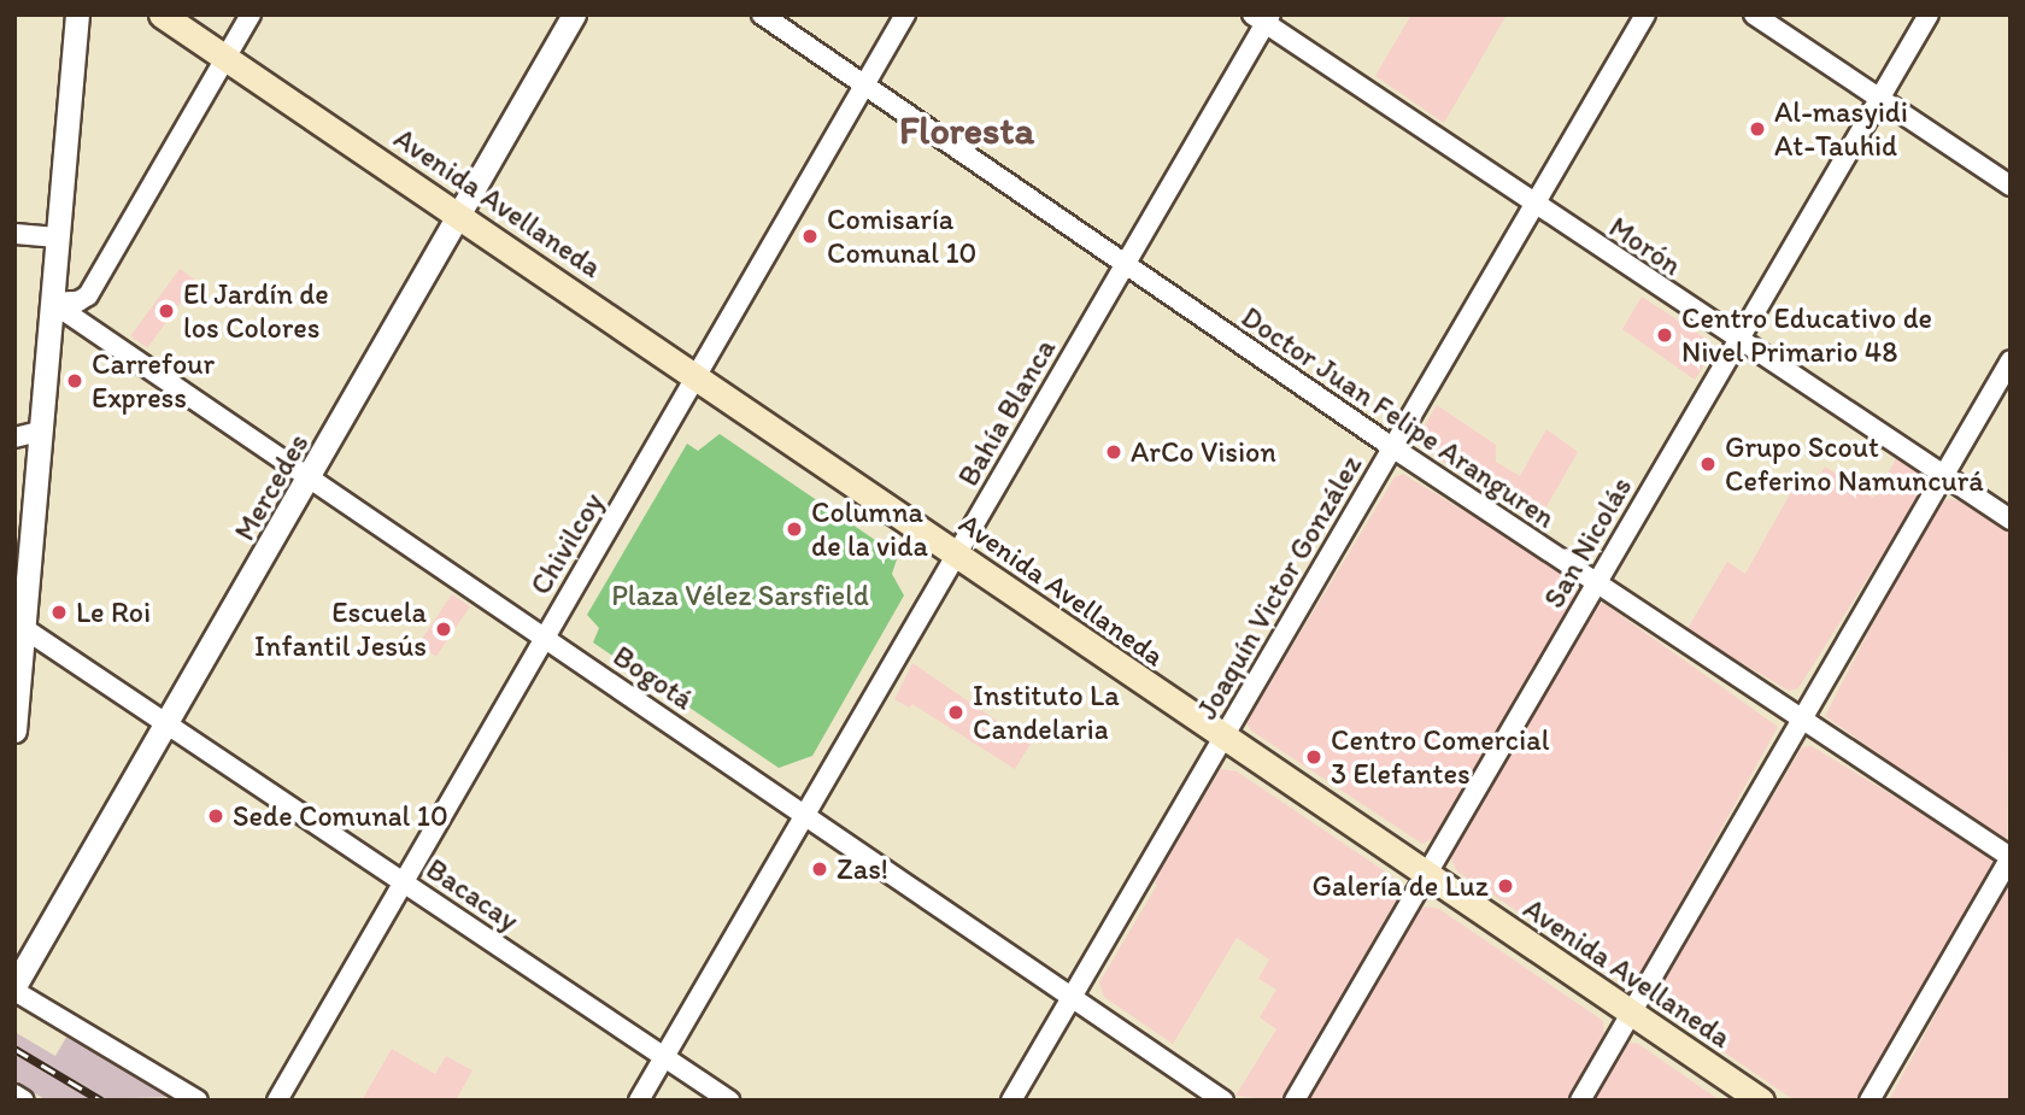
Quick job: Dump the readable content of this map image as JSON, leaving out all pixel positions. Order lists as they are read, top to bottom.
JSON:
{
  "streets": {
    "main road": ["Avenida Avellaneda"],
    "street": [
      "Morón",
      "Bahía Blanca",
      "Doctor Juan Felipe Aranguren",
      "Mercedes",
      "San Nicolás",
      "Chivilcoy",
      "Joaquín Victor González",
      "Bogotá",
      "Bacacay"
    ]
  },
  "crossings": [
    ["Avenida Avellaneda", "Bahía Blanca"],
    ["Avenida Avellaneda", "Mercedes"],
    ["Avenida Avellaneda", "San Nicolás"],
    ["Avenida Avellaneda", "Chivilcoy"],
    ["Avenida Avellaneda", "Joaquín Victor González"],
    ["Morón", "Bahía Blanca"],
    ["Morón", "San Nicolás"],
    ["Morón", "Joaquín Victor González"],
    ["Bahía Blanca", "Doctor Juan Felipe Aranguren"],
    ["Bahía Blanca", "Bogotá"],
    ["Bahía Blanca", "Bacacay"],
    ["Doctor Juan Felipe Aranguren", "San Nicolás"],
    ["Doctor Juan Felipe Aranguren", "Chivilcoy"],
    ["Doctor Juan Felipe Aranguren", "Joaquín Victor González"],
    ["Mercedes", "Bogotá"],
    ["Mercedes", "Bacacay"],
    ["Chivilcoy", "Bogotá"],
    ["Chivilcoy", "Bacacay"],
    ["Joaquín Victor González", "Bogotá"]
  ],
  "districts": ["Floresta"],
  "parks": ["Plaza Vélez Sarsfield"],
  "places": [
    "Al-masyidi At-Tauhid",
    "Comisaría Comunal 10",
    "El Jardín de los Colores",
    "Centro Educativo de Nivel Primario 48",
    "Carrefour Express",
    "ArCo Vision",
    "Grupo Scout Ceferino Namuncurá",
    "Columna de la vida",
    "Le Roi",
    "Escuela Infantil Jesús",
    "Instituto La Candelaria",
    "Centro Comercial 3 Elefantes",
    "Sede Comunal 10",
    "Zas!",
    "Galería de Luz"
  ]
}
